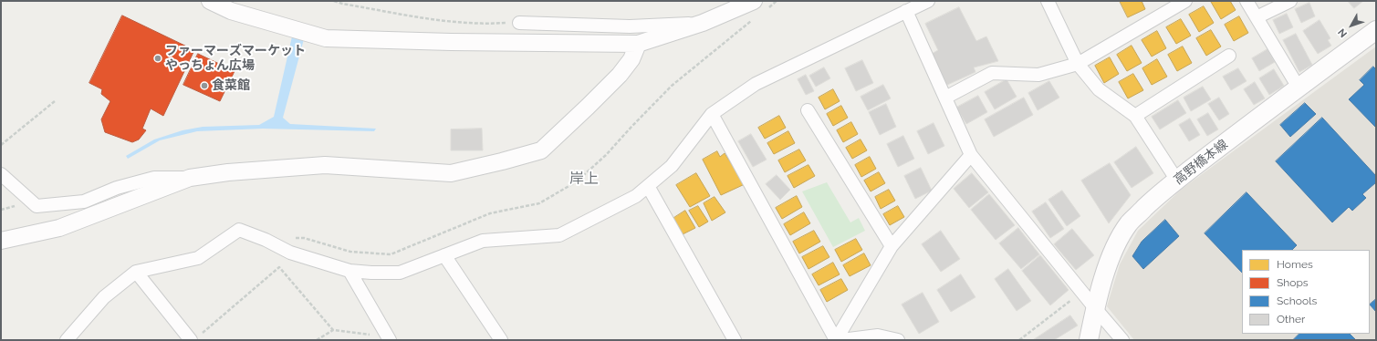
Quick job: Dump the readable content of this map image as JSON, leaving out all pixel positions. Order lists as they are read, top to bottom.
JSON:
{
  "streets": {
    "main road": ["高野橋本線"]
  },
  "districts": ["岸上"],
  "places": ["ファーマーズマーケット やっちょん広場", "食菜館"],
  "legend": [
    "Homes",
    "Shops",
    "Schools",
    "Other"
  ],
  "north": "bottom left"
}
